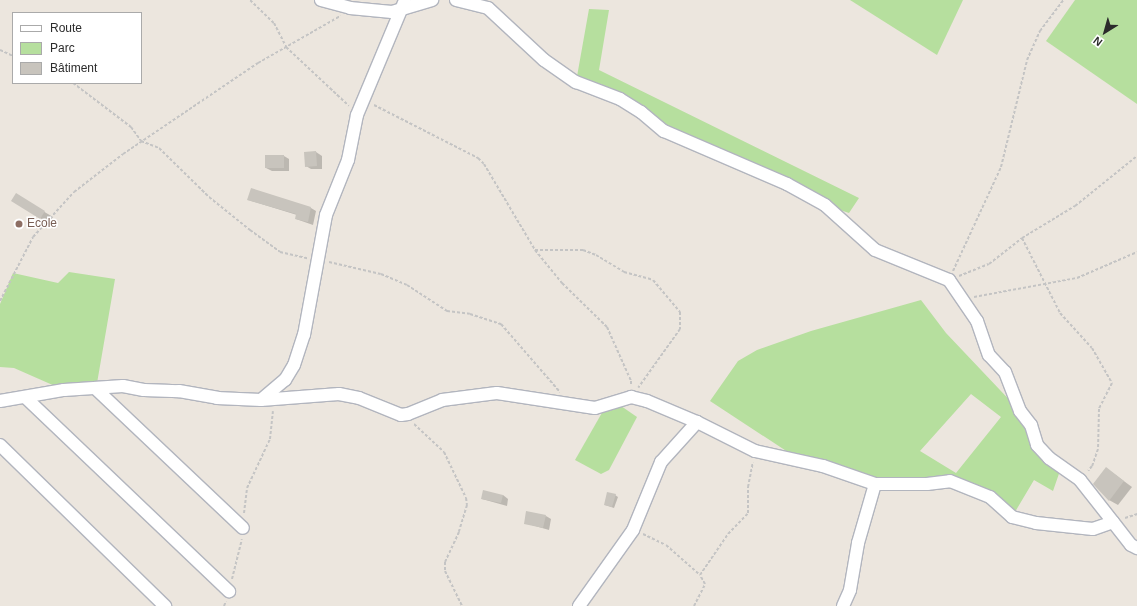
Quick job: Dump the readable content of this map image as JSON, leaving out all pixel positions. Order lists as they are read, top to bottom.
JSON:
{
  "places": ["Ecole"],
  "legend": ["Route", "Parc", "Bâtiment"],
  "north": "bottom left"
}
